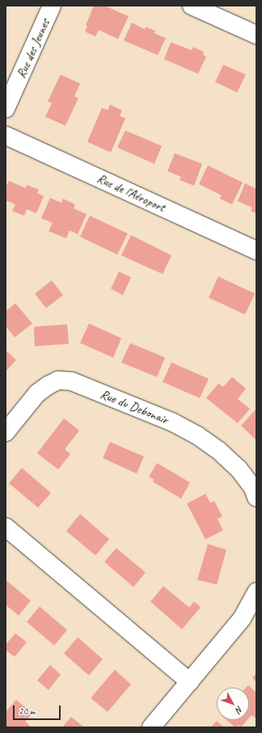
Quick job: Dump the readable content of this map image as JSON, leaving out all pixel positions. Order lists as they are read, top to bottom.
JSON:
{
  "streets": {
    "street": ["Rue des Jeunes", "Rue de l'Aéroport", "Rue du Debonair"]
  },
  "scale_bar": "20 m",
  "north": "bottom right"
}
